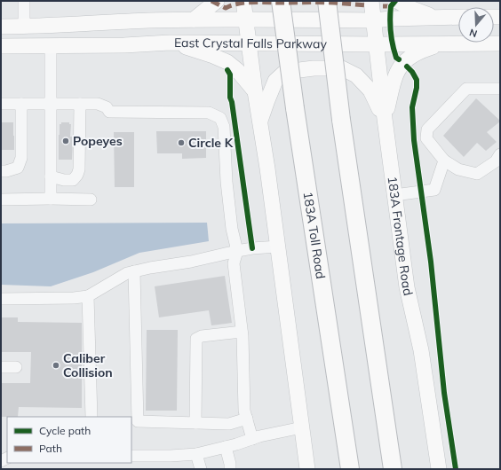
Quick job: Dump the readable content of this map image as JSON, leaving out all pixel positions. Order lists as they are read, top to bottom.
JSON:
{
  "streets": {
    "highway": ["183A Toll Road"],
    "main road": ["East Crystal Falls Parkway", "183A Frontage Road"]
  },
  "crossings": [
    ["East Crystal Falls Parkway", "183A Frontage Road"]
  ],
  "places": ["Popeyes", "Circle K", "Caliber Collision"],
  "legend": ["Cycle path", "Path"],
  "north": "bottom"
}
